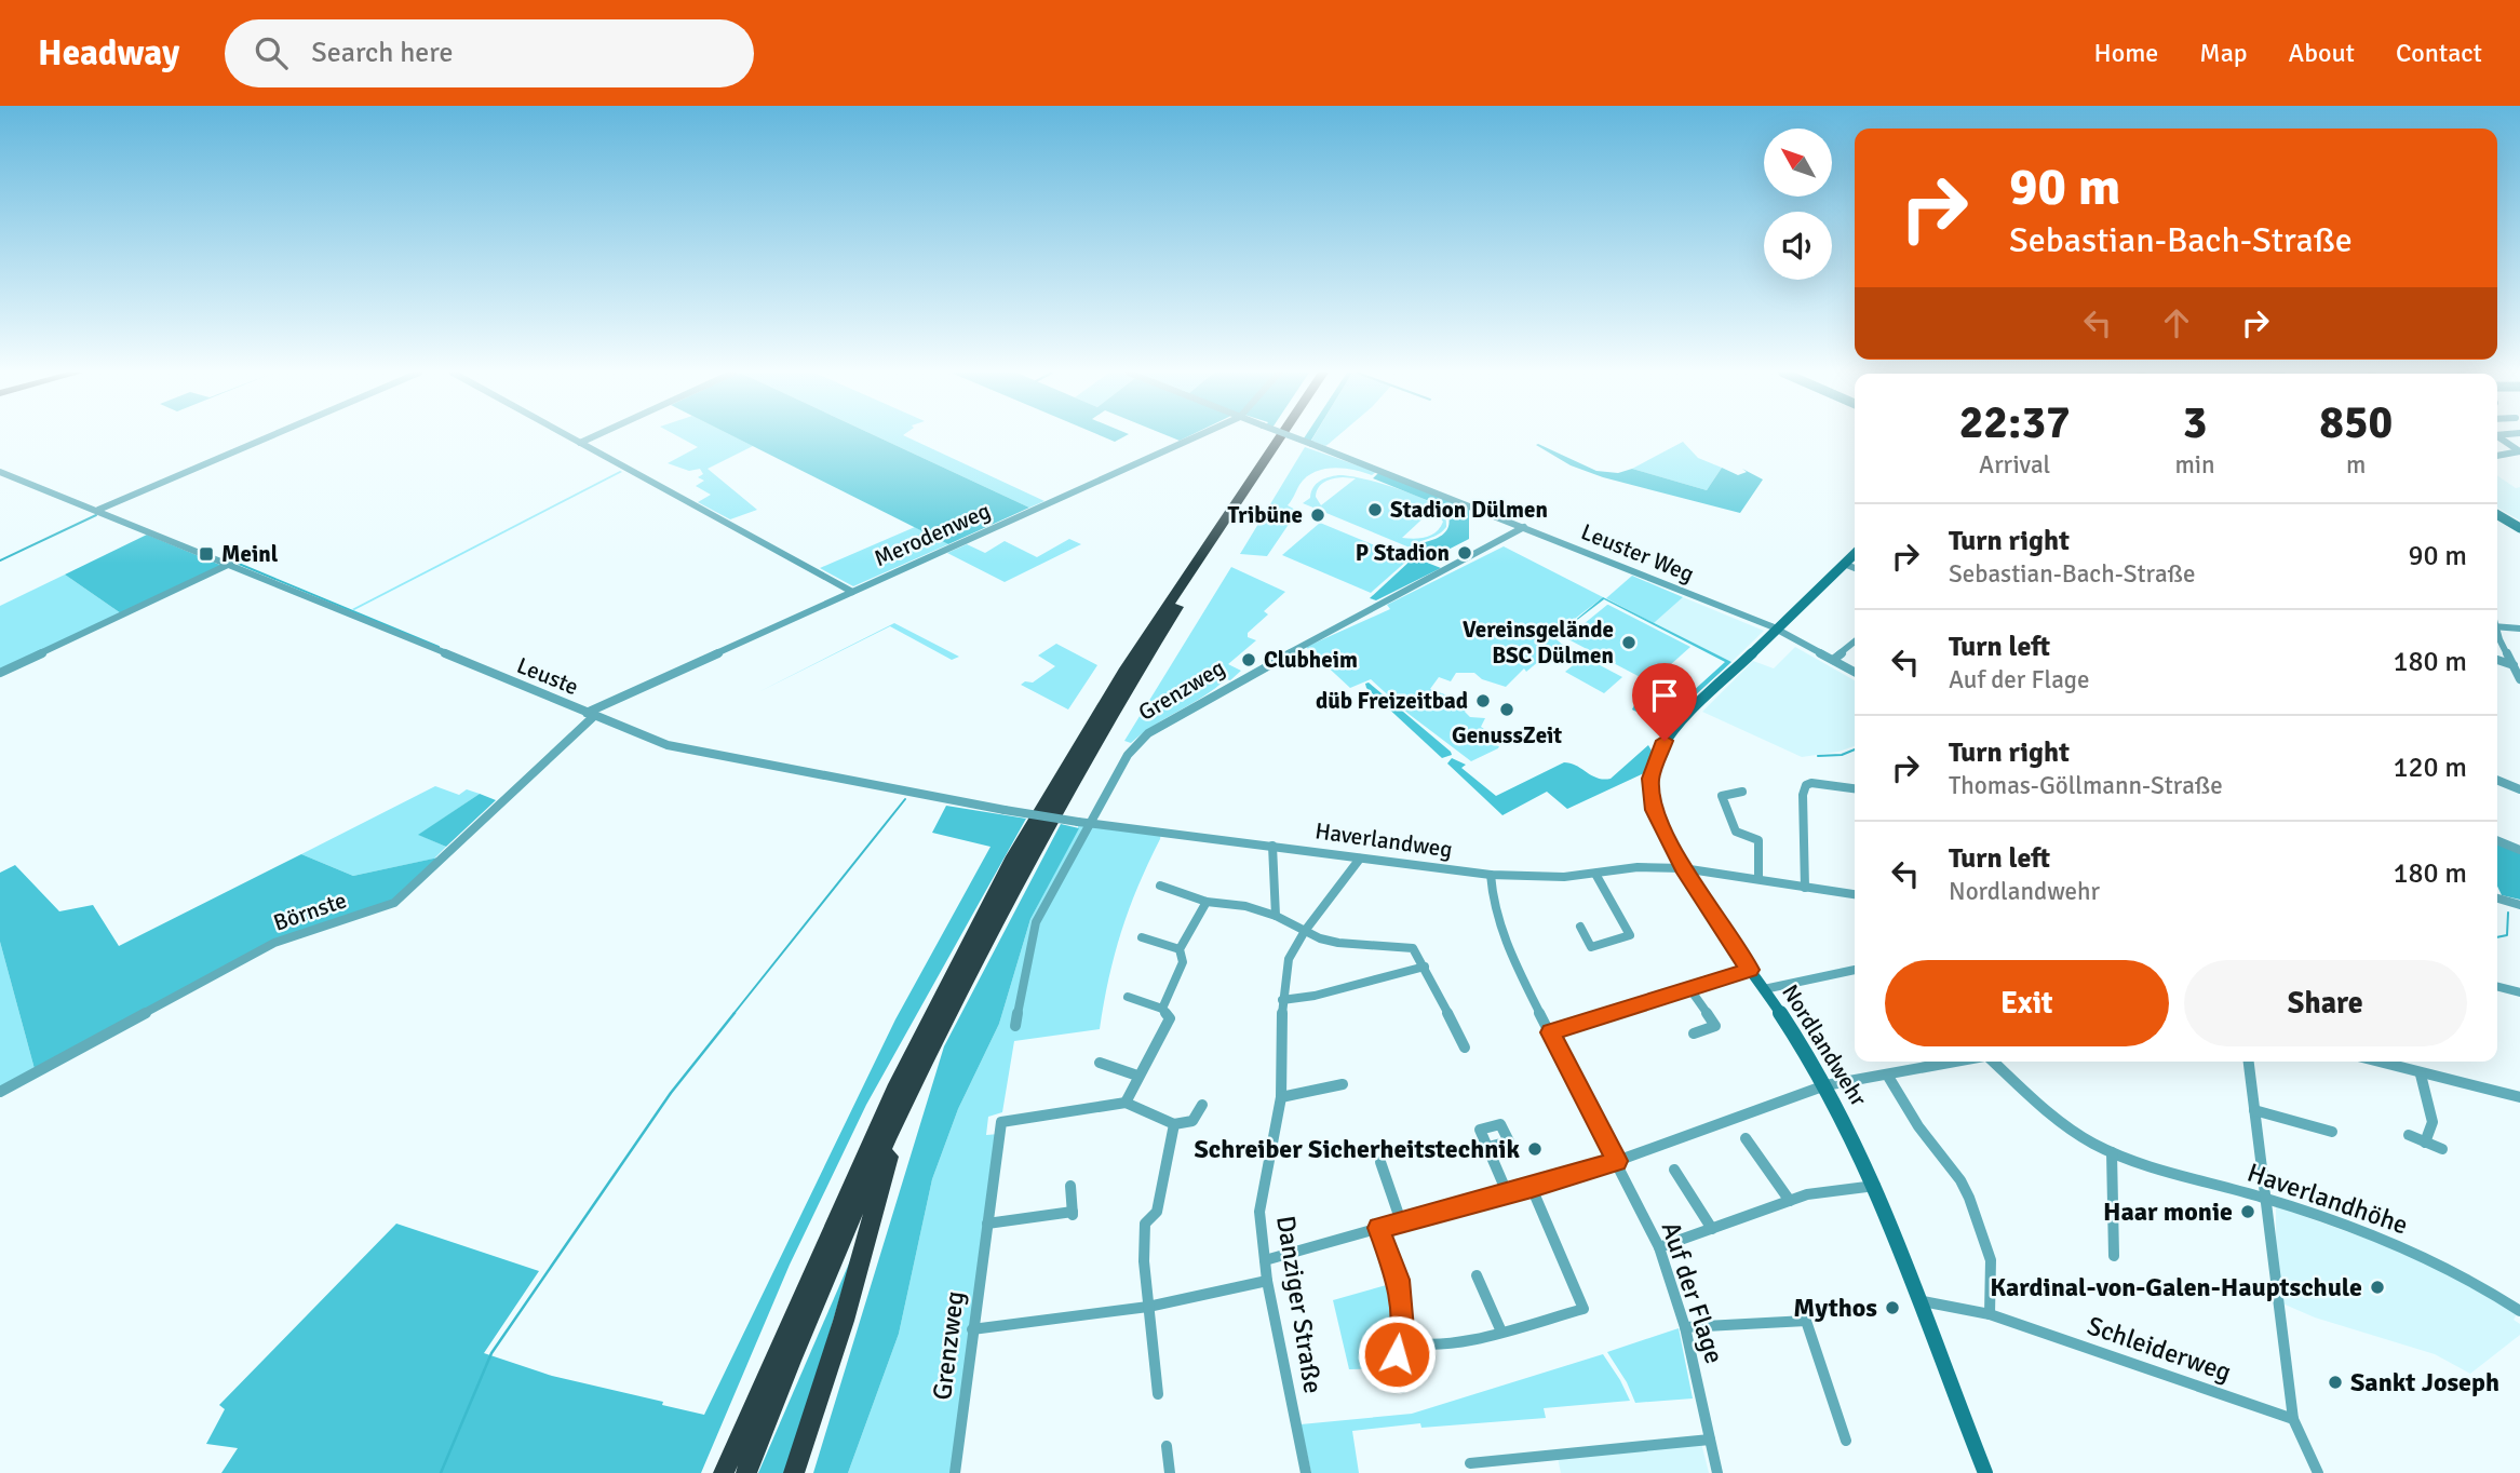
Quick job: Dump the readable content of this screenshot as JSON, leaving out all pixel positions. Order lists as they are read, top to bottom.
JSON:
{
  "streets": {
    "street": [
      "Merodenweg",
      "Leuster Weg",
      "Leuste",
      "Grenzweg",
      "Haverlandweg",
      "Börnste",
      "Nordlandwehr",
      "Haverlandhöhe",
      "Auf der Flage",
      "Danziger Straße",
      "Schleiderweg"
    ]
  },
  "crossings": [
    ["Merodenweg", "Leuste"],
    ["Merodenweg", "Börnste"],
    ["Leuster Weg", "Grenzweg"],
    ["Leuster Weg", "Nordlandwehr"],
    ["Leuste", "Haverlandweg"],
    ["Leuste", "Börnste"],
    ["Grenzweg", "Haverlandweg"],
    ["Haverlandweg", "Nordlandwehr"],
    ["Haverlandweg", "Auf der Flage"],
    ["Haverlandweg", "Danziger Straße"],
    ["Nordlandwehr", "Schleiderweg"]
  ],
  "places": {
    "other": [
      "Stadion Dülmen",
      "Tribüne",
      "P Stadion",
      "Vereinsgelände BSC Dülmen",
      "Clubheim",
      "düb Freizeitbad",
      "GenussZeit",
      "Schreiber Sicherheitstechnik",
      "Haar monie",
      "Kardinal-von-Galen-Hauptschule",
      "Mythos",
      "Sankt Joseph"
    ],
    "transit": ["Meinl"]
  },
  "north": "top left",
  "page": {
    "header": "Headway",
    "search": "Search here",
    "nav": [
      "Home",
      "Map",
      "About",
      "Contact"
    ],
    "turn": ["90 m", "Sebastian-Bach-Straße"],
    "eta": [
      "22:37",
      "Arrival",
      "3",
      "min",
      "850",
      "m"
    ],
    "list": [
      {
        "name": "Turn right",
        "note": "Sebastian-Bach-Straße",
        "value": "90 m"
      },
      {
        "name": "Turn left",
        "note": "Auf der Flage",
        "value": "180 m"
      },
      {
        "name": "Turn right",
        "note": "Thomas-Göllmann-Straße",
        "value": "120 m"
      },
      {
        "name": "Turn left",
        "note": "Nordlandwehr",
        "value": "180 m"
      }
    ],
    "buttons": ["Exit", "Share"]
  }
}
